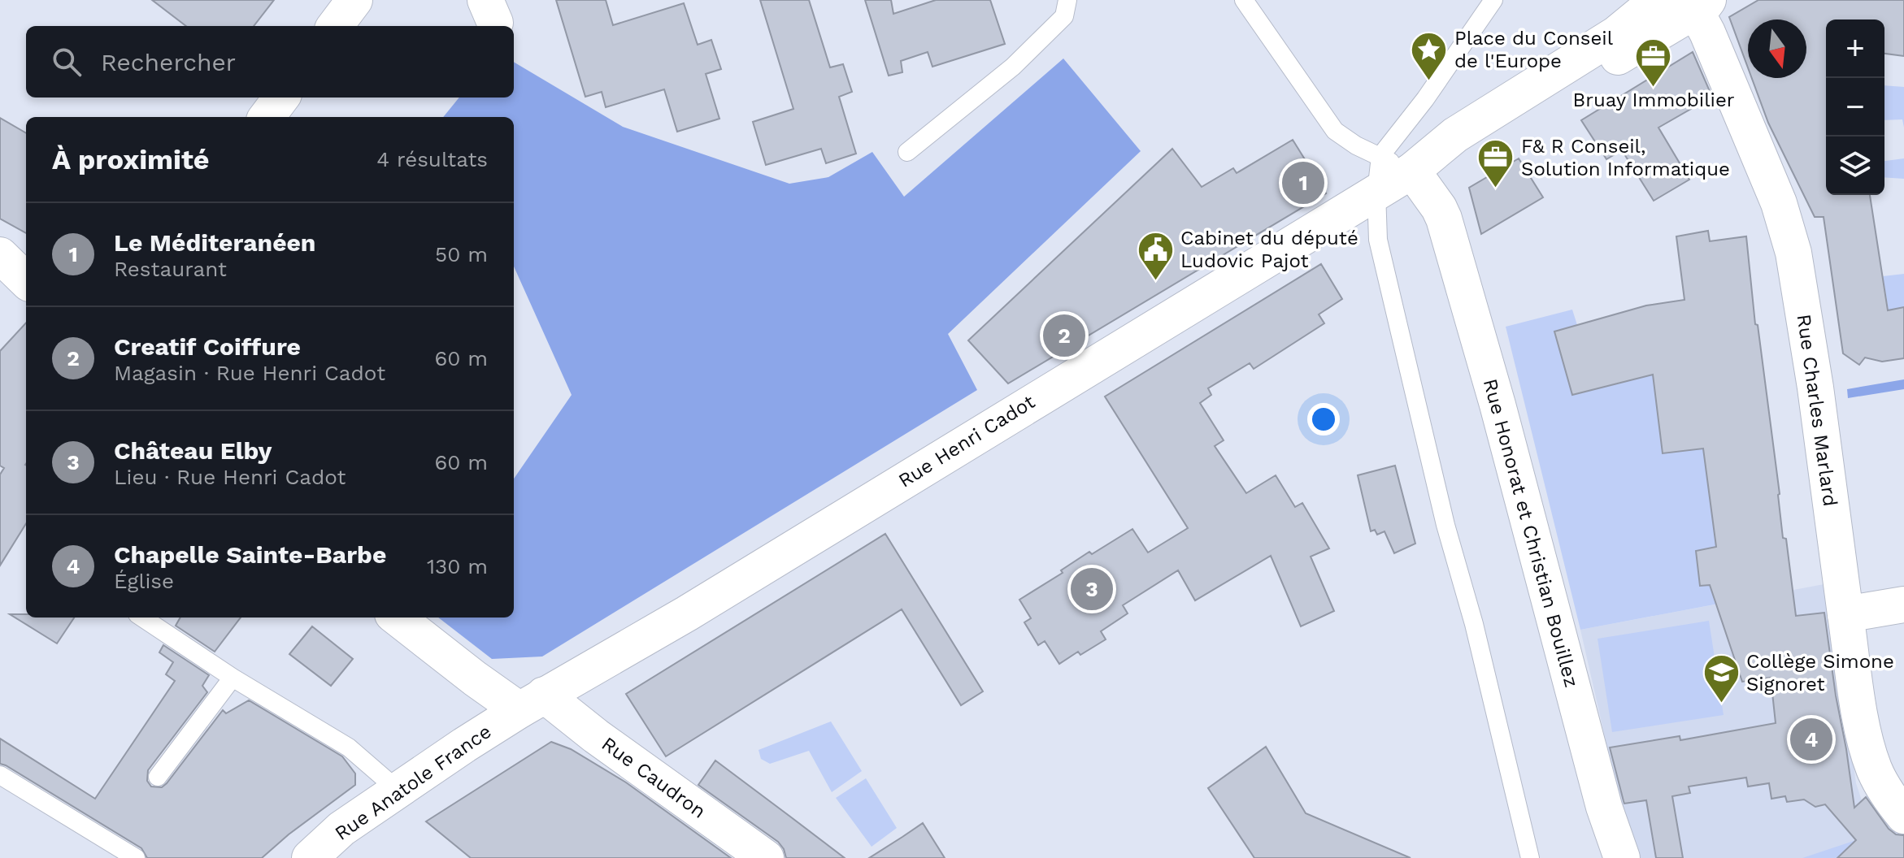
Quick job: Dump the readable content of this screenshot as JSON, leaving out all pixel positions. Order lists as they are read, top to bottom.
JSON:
{
  "streets": {
    "street": [
      "Rue Charles Marlard",
      "Rue Henri Cadot",
      "Rue Honorat et Christian Bouillez",
      "Rue Caudron",
      "Rue Anatole France"
    ]
  },
  "crossings": [
    ["Rue Charles Marlard", "Rue Henri Cadot"],
    ["Rue Henri Cadot", "Rue Honorat et Christian Bouillez"],
    ["Rue Henri Cadot", "Rue Caudron"],
    ["Rue Henri Cadot", "Rue Anatole France"],
    ["Rue Caudron", "Rue Anatole France"]
  ],
  "places": {
    "place": ["Place du Conseil de l'Europe"],
    "office": ["Bruay Immobilier", "F& R Conseil, Solution Informatique"],
    "public building": ["Cabinet du député Ludovic Pajot"],
    "school or university": ["Collège Simone Signoret"]
  },
  "north": "bottom",
  "page": {
    "map_buttons": ["+", "−"],
    "search": "Rechercher",
    "heading": ["À proximité", "4 résultats"],
    "pins": [
      "1",
      "2",
      "3",
      "4"
    ],
    "list": [
      {
        "mark": "1",
        "name": "Le Méditeranéen",
        "note": "Restaurant",
        "value": "50 m"
      },
      {
        "mark": "2",
        "name": "Creatif Coiffure",
        "note": "Magasin · Rue Henri Cadot",
        "value": "60 m"
      },
      {
        "mark": "3",
        "name": "Château Elby",
        "note": "Lieu · Rue Henri Cadot",
        "value": "60 m"
      },
      {
        "mark": "4",
        "name": "Chapelle Sainte-Barbe",
        "note": "Église",
        "value": "130 m"
      }
    ]
  }
}
